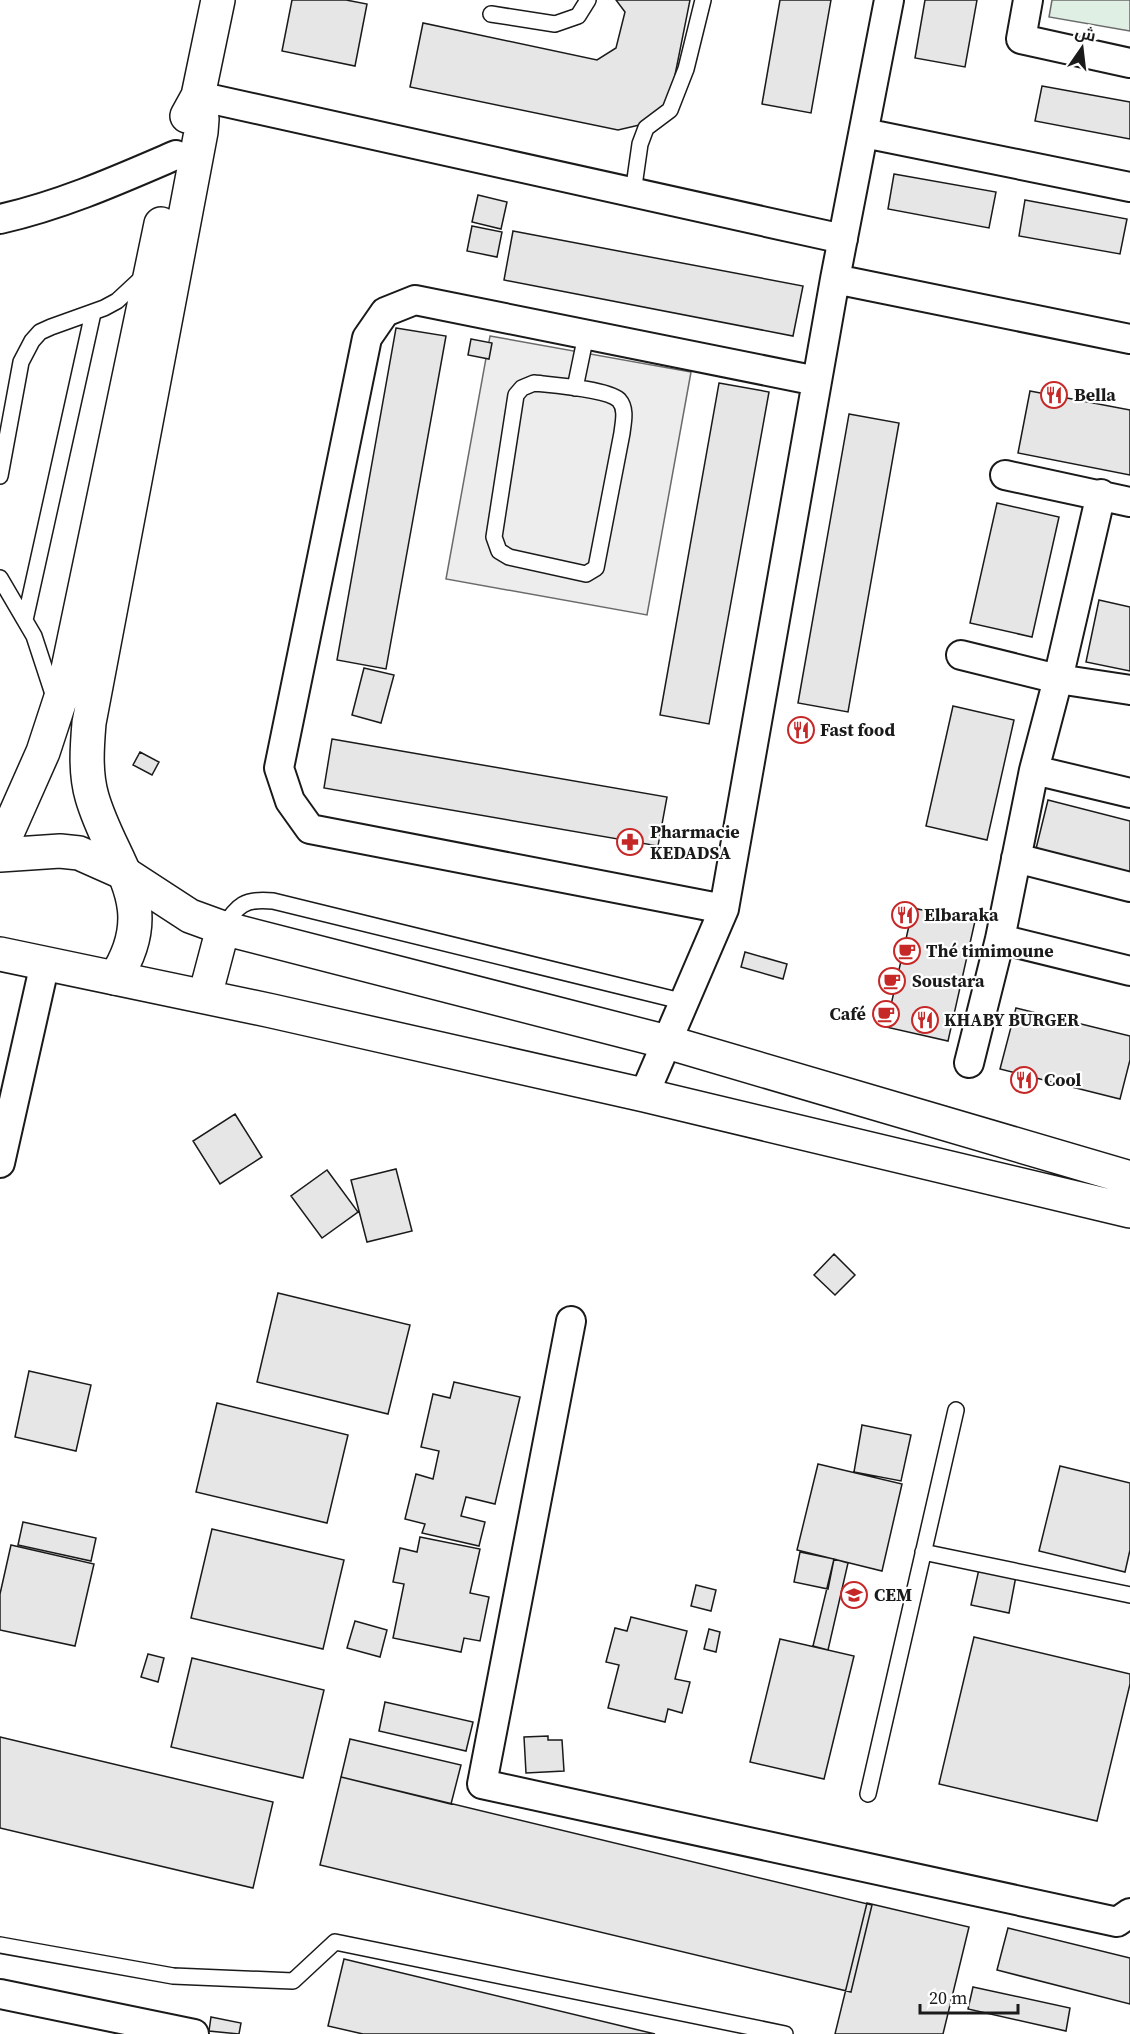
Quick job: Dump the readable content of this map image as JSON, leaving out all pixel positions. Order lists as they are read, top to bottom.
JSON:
{
  "places": {
    "restaurant": [
      "Bella",
      "Fast food",
      "Elbaraka",
      "KHABY BURGER",
      "Cool"
    ],
    "pharmacy": ["Pharmacie KEDADSA"],
    "cafe": ["Thé timimoune", "Soustara", "Café"],
    "school or university": ["CEM"]
  },
  "scale_bar": "20 m",
  "north": "top"
}
